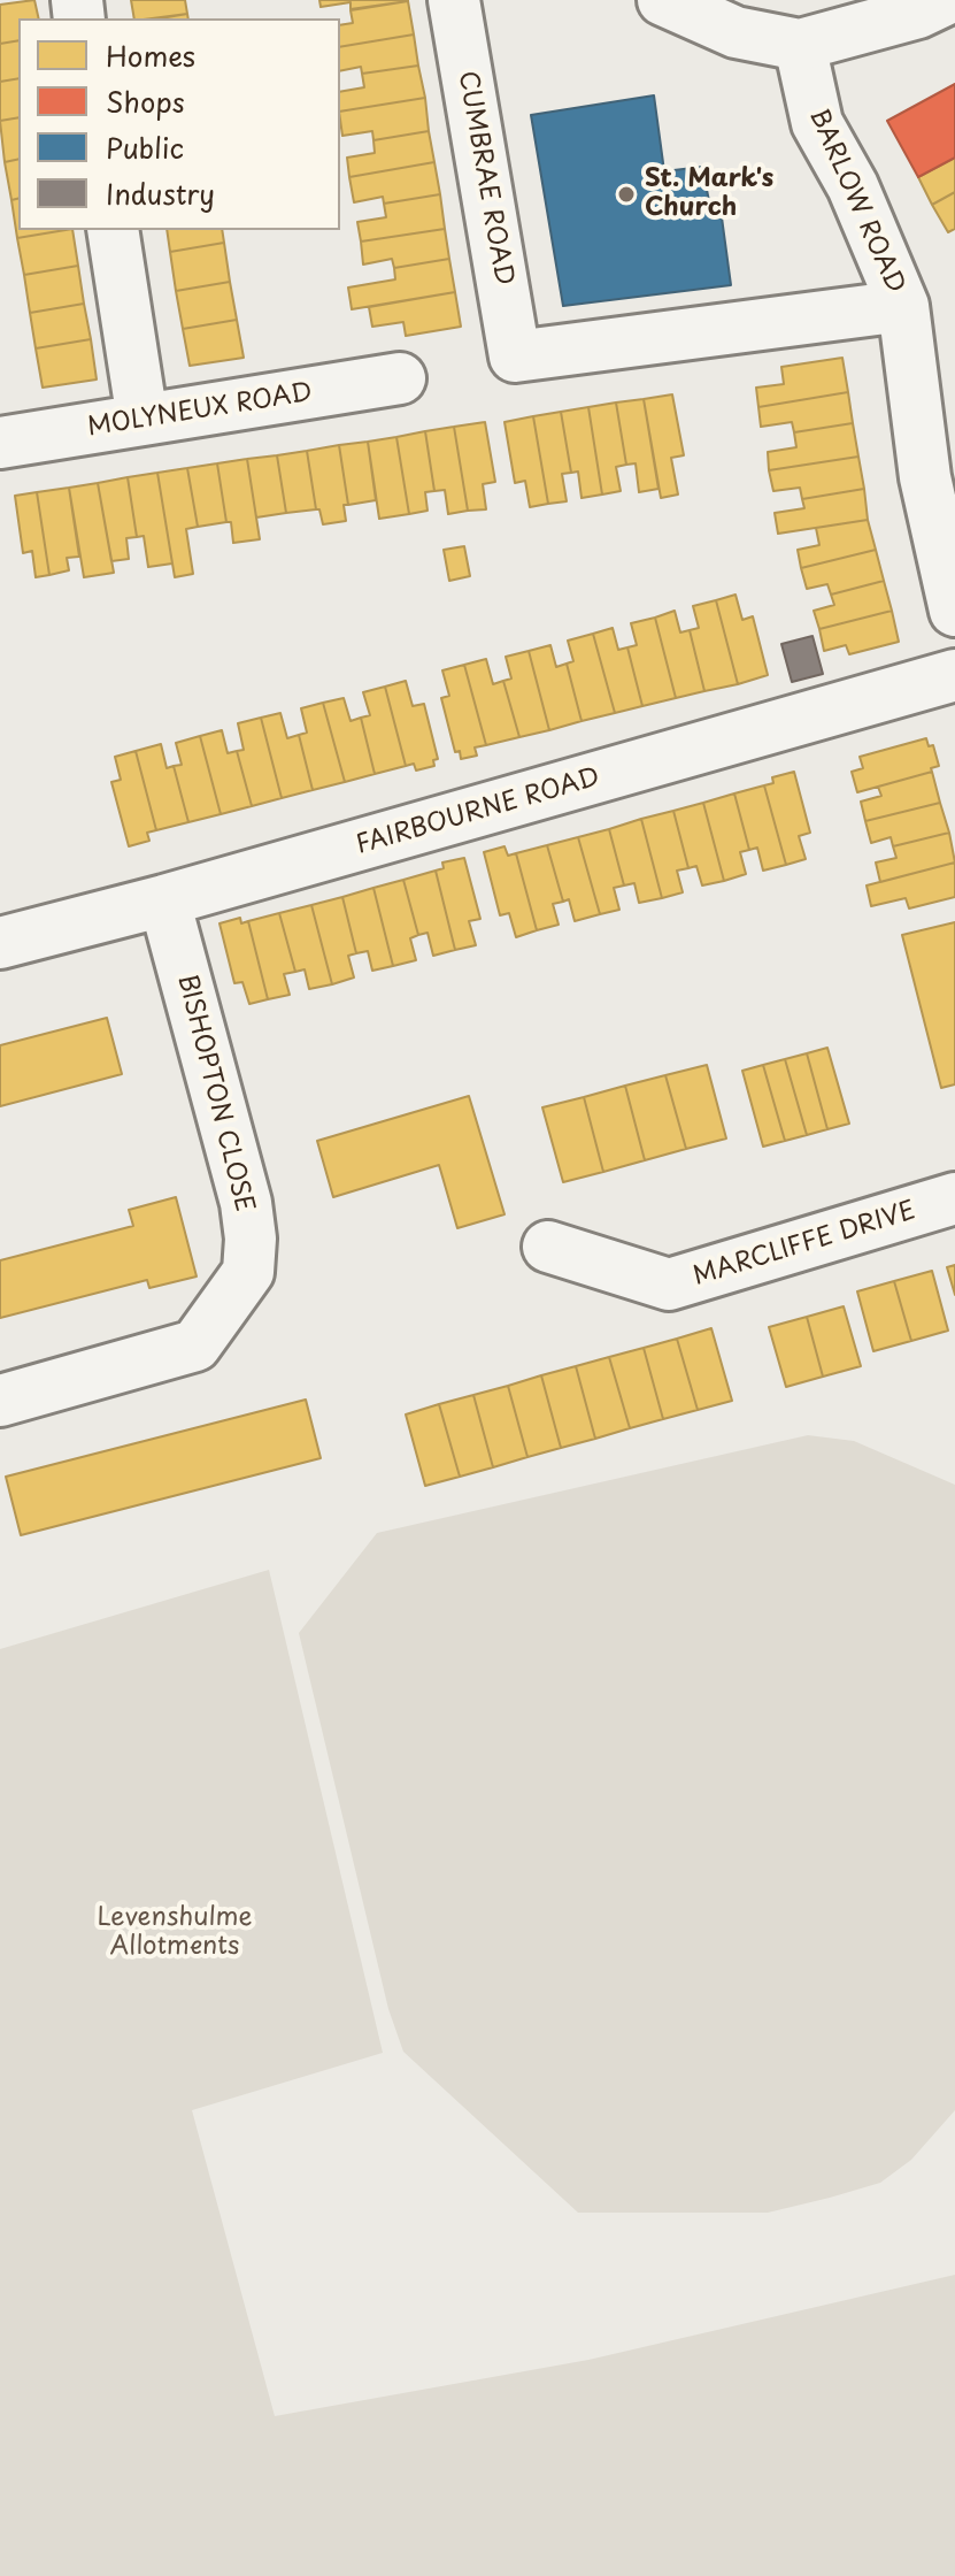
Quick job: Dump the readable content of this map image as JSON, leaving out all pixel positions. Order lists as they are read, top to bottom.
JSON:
{
  "streets": {
    "street": [
      "CUMBRAE ROAD",
      "BARLOW ROAD",
      "MOLYNEUX ROAD",
      "FAIRBOURNE ROAD",
      "BISHOPTON CLOSE",
      "MARCLIFFE DRIVE"
    ]
  },
  "crossings": [
    ["CUMBRAE ROAD", "BARLOW ROAD"],
    ["FAIRBOURNE ROAD", "BISHOPTON CLOSE"]
  ],
  "parks": ["Levenshulme Allotments"],
  "places": ["St. Mark's Church"],
  "legend": [
    "Homes",
    "Shops",
    "Public",
    "Industry"
  ]
}
